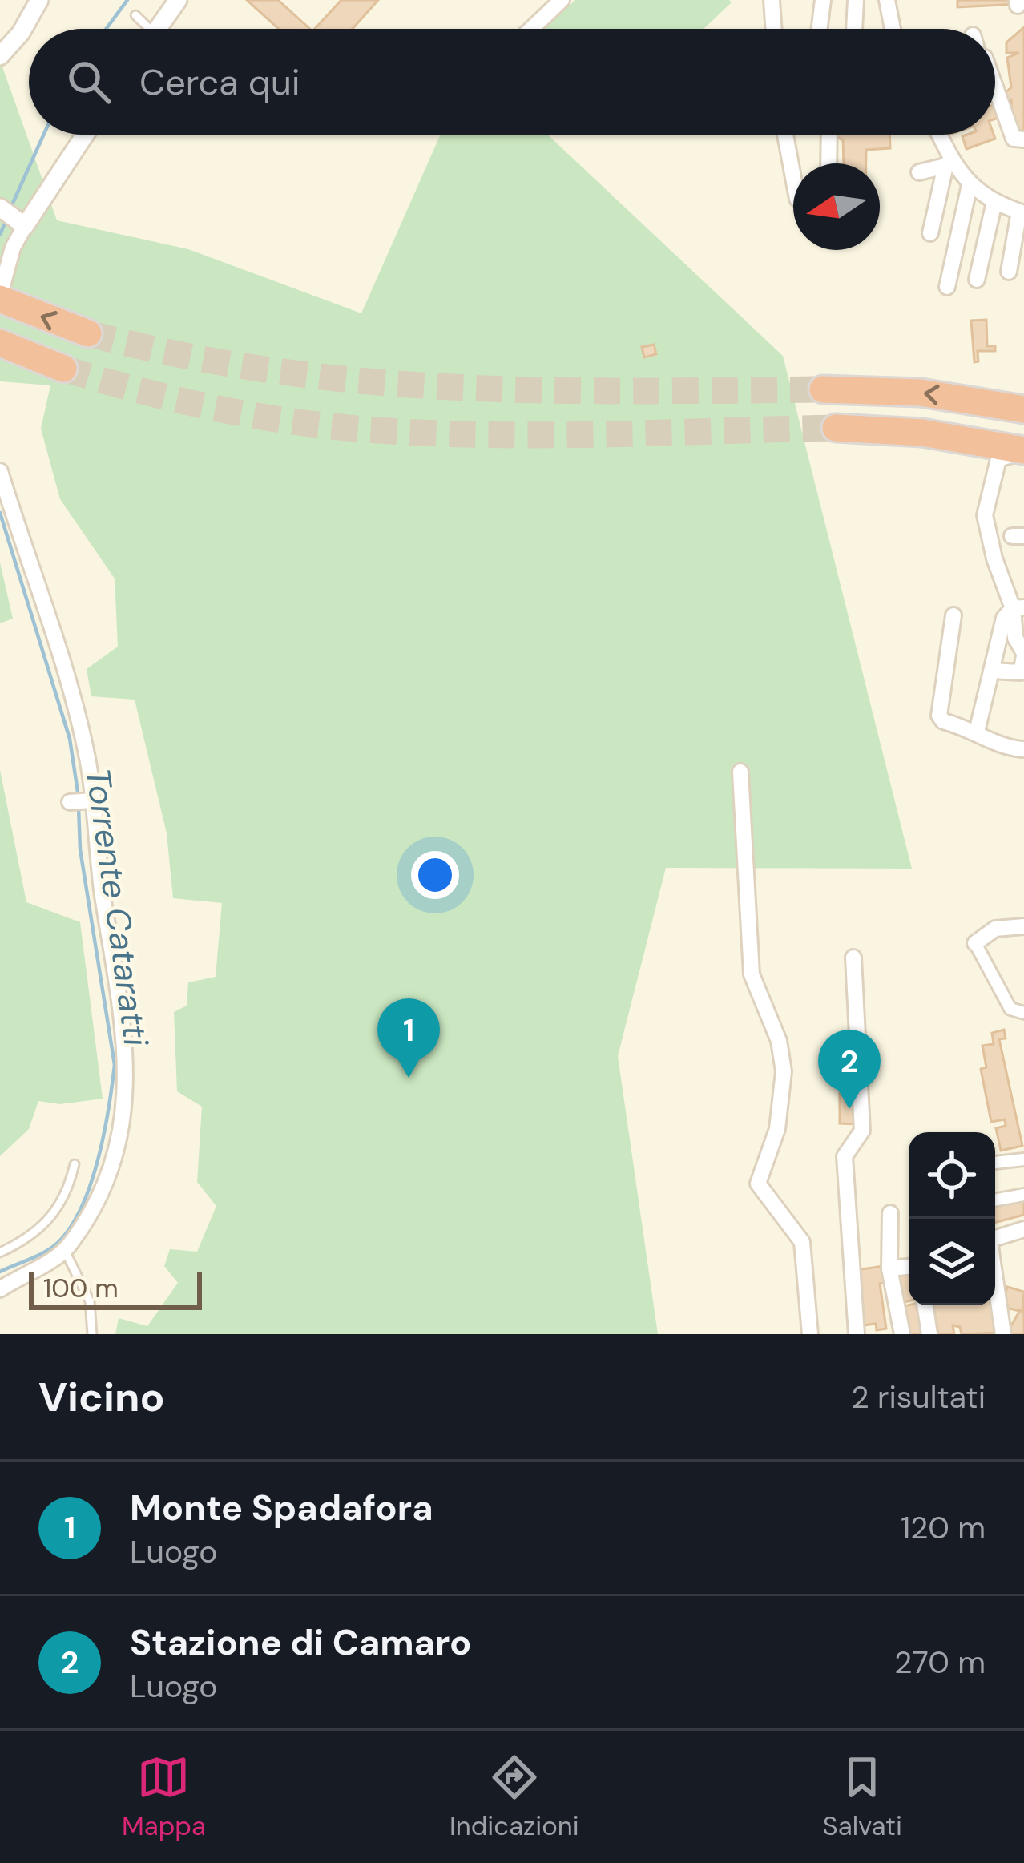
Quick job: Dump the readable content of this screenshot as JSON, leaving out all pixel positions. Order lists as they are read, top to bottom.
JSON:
{
  "water": ["Torrente Cataratti"],
  "scale_bar": "100 m",
  "north": "left",
  "page": {
    "search": "Cerca qui",
    "pins": ["1", "2"],
    "scale": "100 m",
    "heading": ["Vicino", "2 risultati"],
    "list": [
      {
        "mark": "1",
        "name": "Monte Spadafora",
        "note": "Luogo",
        "value": "120 m"
      },
      {
        "mark": "2",
        "name": "Stazione di Camaro",
        "note": "Luogo",
        "value": "270 m"
      }
    ],
    "nav": ["Mappa", "Indicazioni", "Salvati"]
  }
}
